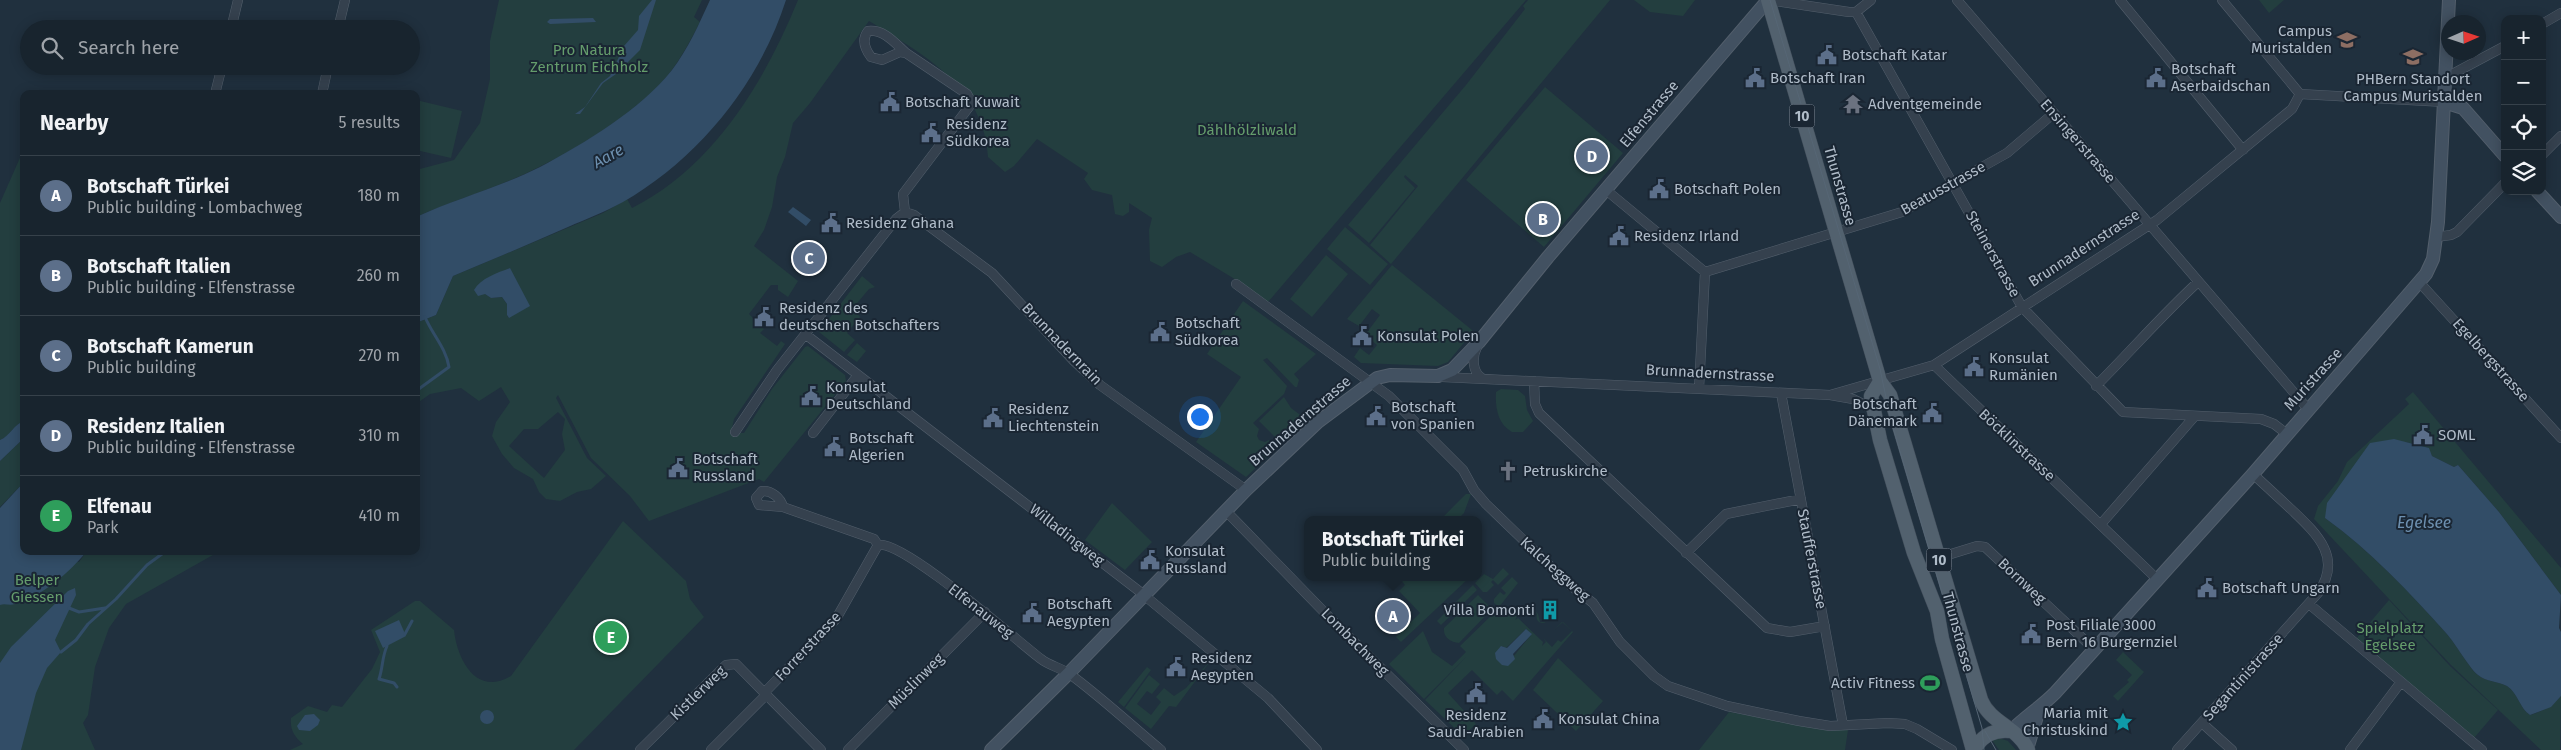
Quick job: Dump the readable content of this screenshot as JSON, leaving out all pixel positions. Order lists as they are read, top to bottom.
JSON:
{
  "streets": {
    "main road": ["10", "Thunstrasse"],
    "street": [
      "Elfenstrasse",
      "Ensingerstrasse",
      "Beatusstrasse",
      "Brunnadernstrasse",
      "Steinerstrasse",
      "Brunnadernrain",
      "Egelbergstrasse",
      "Muristrasse",
      "Böcklinstrasse",
      "Willadingweg",
      "Staufferstrasse",
      "Kalcheggweg",
      "Bornweg",
      "Elfenauweg",
      "Lombachweg",
      "Forrerstrasse",
      "Segantinistrasse",
      "Müslinweg",
      "Kistlerweg"
    ]
  },
  "crossings": [
    ["Elfenstrasse", "Thunstrasse"],
    ["Elfenstrasse", "Brunnadernstrasse"],
    ["Ensingerstrasse", "Beatusstrasse"],
    ["Ensingerstrasse", "Brunnadernstrasse"],
    ["Ensingerstrasse", "Muristrasse"],
    ["Thunstrasse", "Beatusstrasse"],
    ["Thunstrasse", "Brunnadernstrasse"],
    ["Thunstrasse", "Muristrasse"],
    ["Thunstrasse", "Bornweg"],
    ["Beatusstrasse", "Steinerstrasse"],
    ["Brunnadernstrasse", "Steinerstrasse"],
    ["Brunnadernstrasse", "Brunnadernrain"],
    ["Brunnadernstrasse", "Böcklinstrasse"],
    ["Brunnadernstrasse", "Willadingweg"],
    ["Brunnadernstrasse", "Staufferstrasse"],
    ["Brunnadernstrasse", "Kalcheggweg"],
    ["Brunnadernstrasse", "Elfenauweg"],
    ["Brunnadernstrasse", "Lombachweg"],
    ["Steinerstrasse", "Muristrasse"],
    ["Egelbergstrasse", "Muristrasse"],
    ["Muristrasse", "Böcklinstrasse"],
    ["Muristrasse", "Bornweg"],
    ["Muristrasse", "Segantinistrasse"],
    ["Staufferstrasse", "Kalcheggweg"],
    ["Elfenauweg", "Forrerstrasse"],
    ["Elfenauweg", "Müslinweg"],
    ["Forrerstrasse", "Kistlerweg"]
  ],
  "water": ["Aare", "Egelsee"],
  "parks": [
    "Pro Natura Zentrum Eichholz",
    "Dählhölzliwald",
    "Belper Giessen",
    "Spielplatz Egelsee"
  ],
  "places": {
    "school or university": ["Campus Muristalden", "PHBern Standort Campus Muristalden"],
    "public building": [
      "Botschaft Katar",
      "Botschaft Iran",
      "Botschaft Aserbaidschan",
      "Botschaft Kuwait",
      "Residenz Südkorea",
      "Botschaft Polen",
      "Residenz Ghana",
      "Residenz Irland",
      "Residenz des deutschen Botschafters",
      "Botschaft Südkorea",
      "Konsulat Polen",
      "Konsulat Rumänien",
      "Konsulat Deutschland",
      "Botschaft Dänemark",
      "Botschaft von Spanien",
      "Residenz Liechtenstein",
      "SOML",
      "Botschaft Algerien",
      "Botschaft Russland",
      "Konsulat Russland",
      "Botschaft Ungarn",
      "Botschaft Aegypten",
      "Post Filiale 3000 Bern 16 Burgernziel",
      "Residenz Aegypten",
      "Residenz Saudi-Arabien",
      "Konsulat China"
    ],
    "temple": ["Adventgemeinde"],
    "church": ["Petruskirche"],
    "building": ["Villa Bomonti"],
    "sports": ["Activ Fitness"],
    "place": ["Maria mit Christuskind"]
  },
  "north": "right",
  "page": {
    "map_buttons": ["+", "−"],
    "search": "Search here",
    "heading": ["Nearby", "5 results"],
    "pins": [
      "D",
      "B",
      "C",
      "A",
      "E"
    ],
    "list": [
      {
        "mark": "A",
        "name": "Botschaft Türkei",
        "note": "Public building · Lombachweg",
        "value": "180 m"
      },
      {
        "mark": "B",
        "name": "Botschaft Italien",
        "note": "Public building · Elfenstrasse",
        "value": "260 m"
      },
      {
        "mark": "C",
        "name": "Botschaft Kamerun",
        "note": "Public building",
        "value": "270 m"
      },
      {
        "mark": "D",
        "name": "Residenz Italien",
        "note": "Public building · Elfenstrasse",
        "value": "310 m"
      },
      {
        "mark": "E",
        "name": "Elfenau",
        "note": "Park",
        "value": "410 m"
      }
    ],
    "popup": ["Botschaft Türkei", "Public building"]
  }
}
